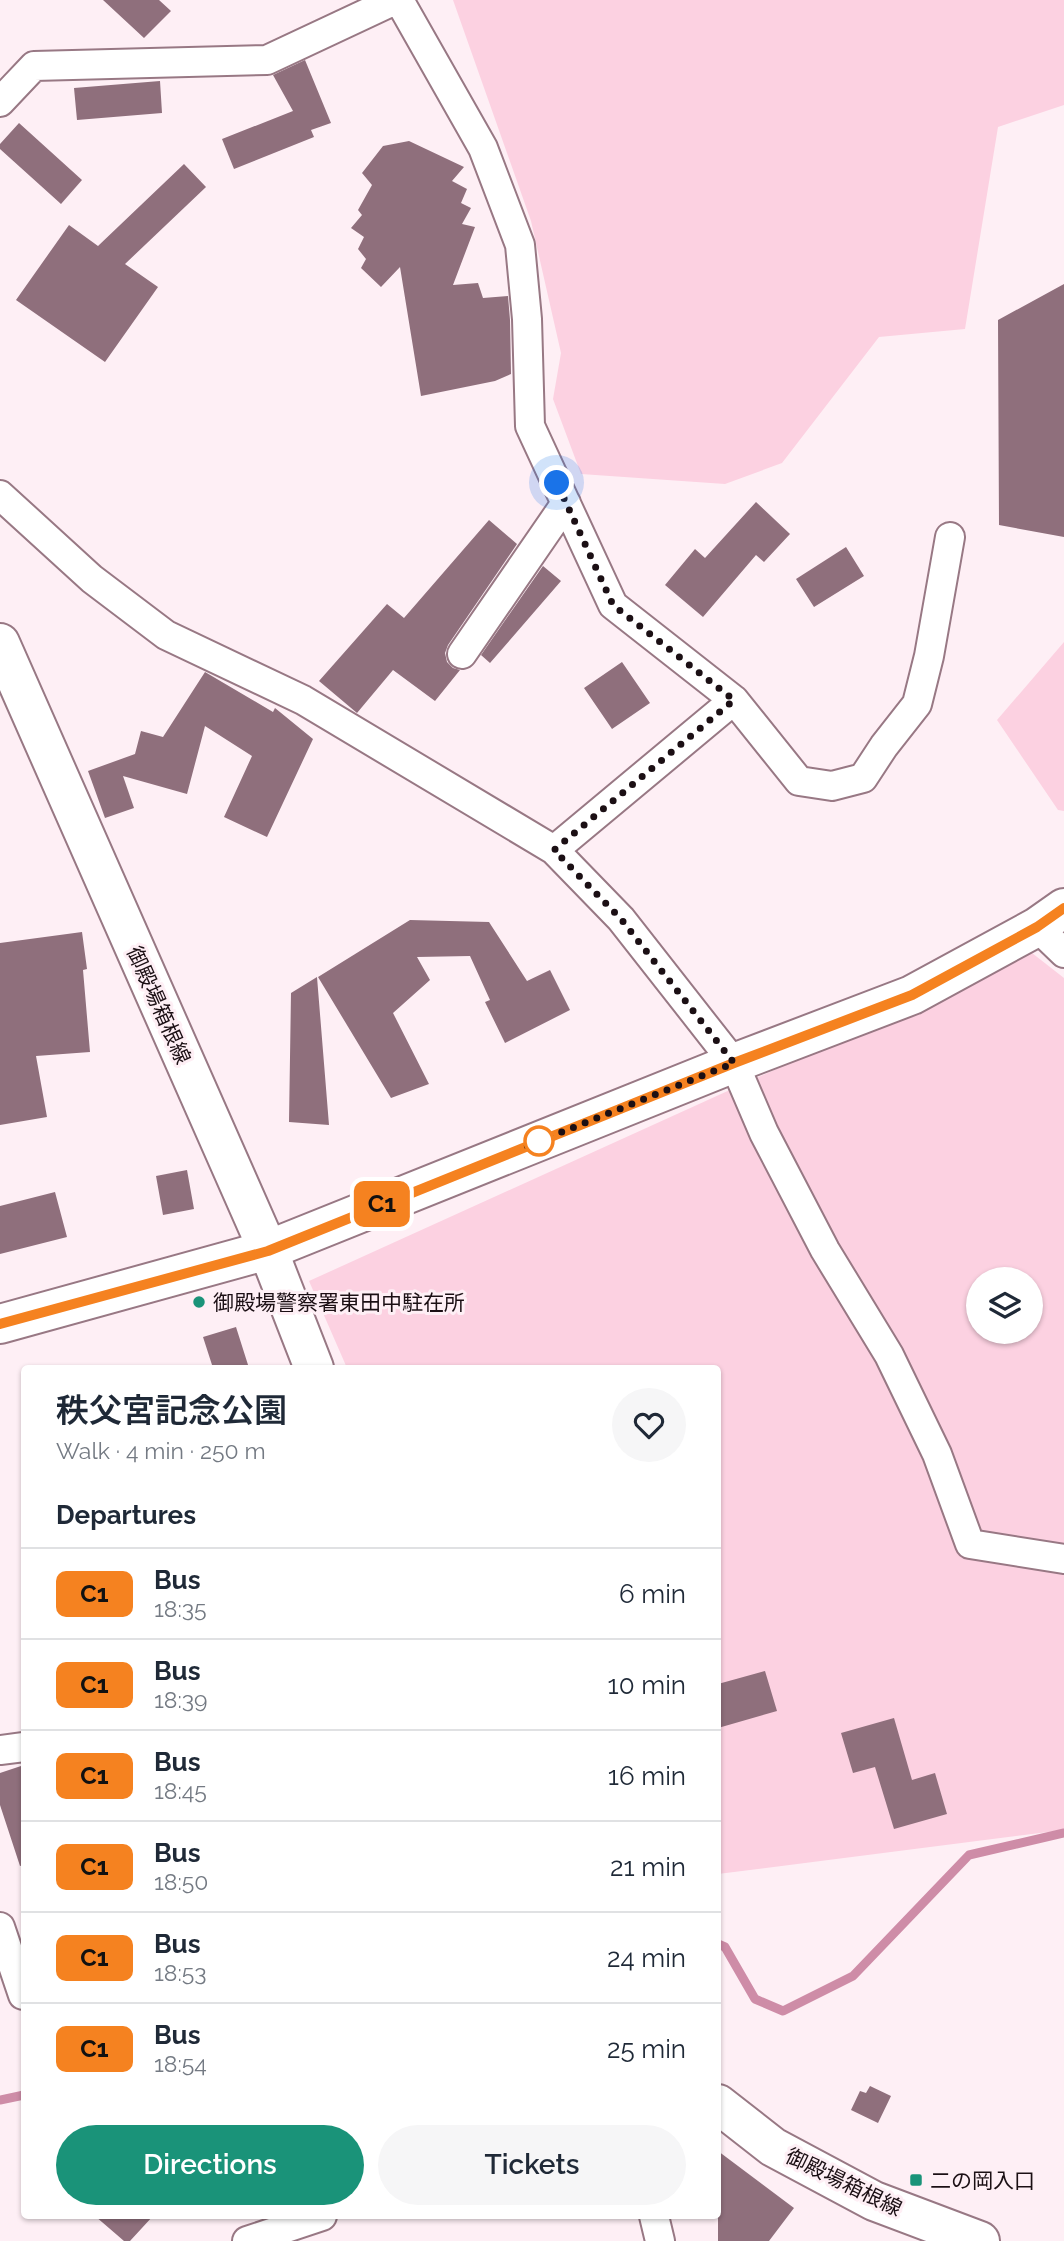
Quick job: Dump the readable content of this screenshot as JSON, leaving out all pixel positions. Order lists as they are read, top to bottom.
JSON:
{
  "streets": {
    "street": ["御殿場箱根線"]
  },
  "places": {
    "other": ["御殿場警察署東田中駐在所"],
    "transit": ["二の岡入口"]
  },
  "lines": ["bus line C1"],
  "page": {
    "on_map": "C1",
    "heading": [
      ["秩父宮記念公園", "Walk · 4 min · 250 m"],
      "Departures"
    ],
    "list": [
      {
        "mark": "C1",
        "name": "Bus",
        "note": "18:35",
        "value": "6 min"
      },
      {
        "mark": "C1",
        "name": "Bus",
        "note": "18:39",
        "value": "10 min"
      },
      {
        "mark": "C1",
        "name": "Bus",
        "note": "18:45",
        "value": "16 min"
      },
      {
        "mark": "C1",
        "name": "Bus",
        "note": "18:50",
        "value": "21 min"
      },
      {
        "mark": "C1",
        "name": "Bus",
        "note": "18:53",
        "value": "24 min"
      },
      {
        "mark": "C1",
        "name": "Bus",
        "note": "18:54",
        "value": "25 min"
      }
    ],
    "buttons": ["Directions", "Tickets"]
  }
}
